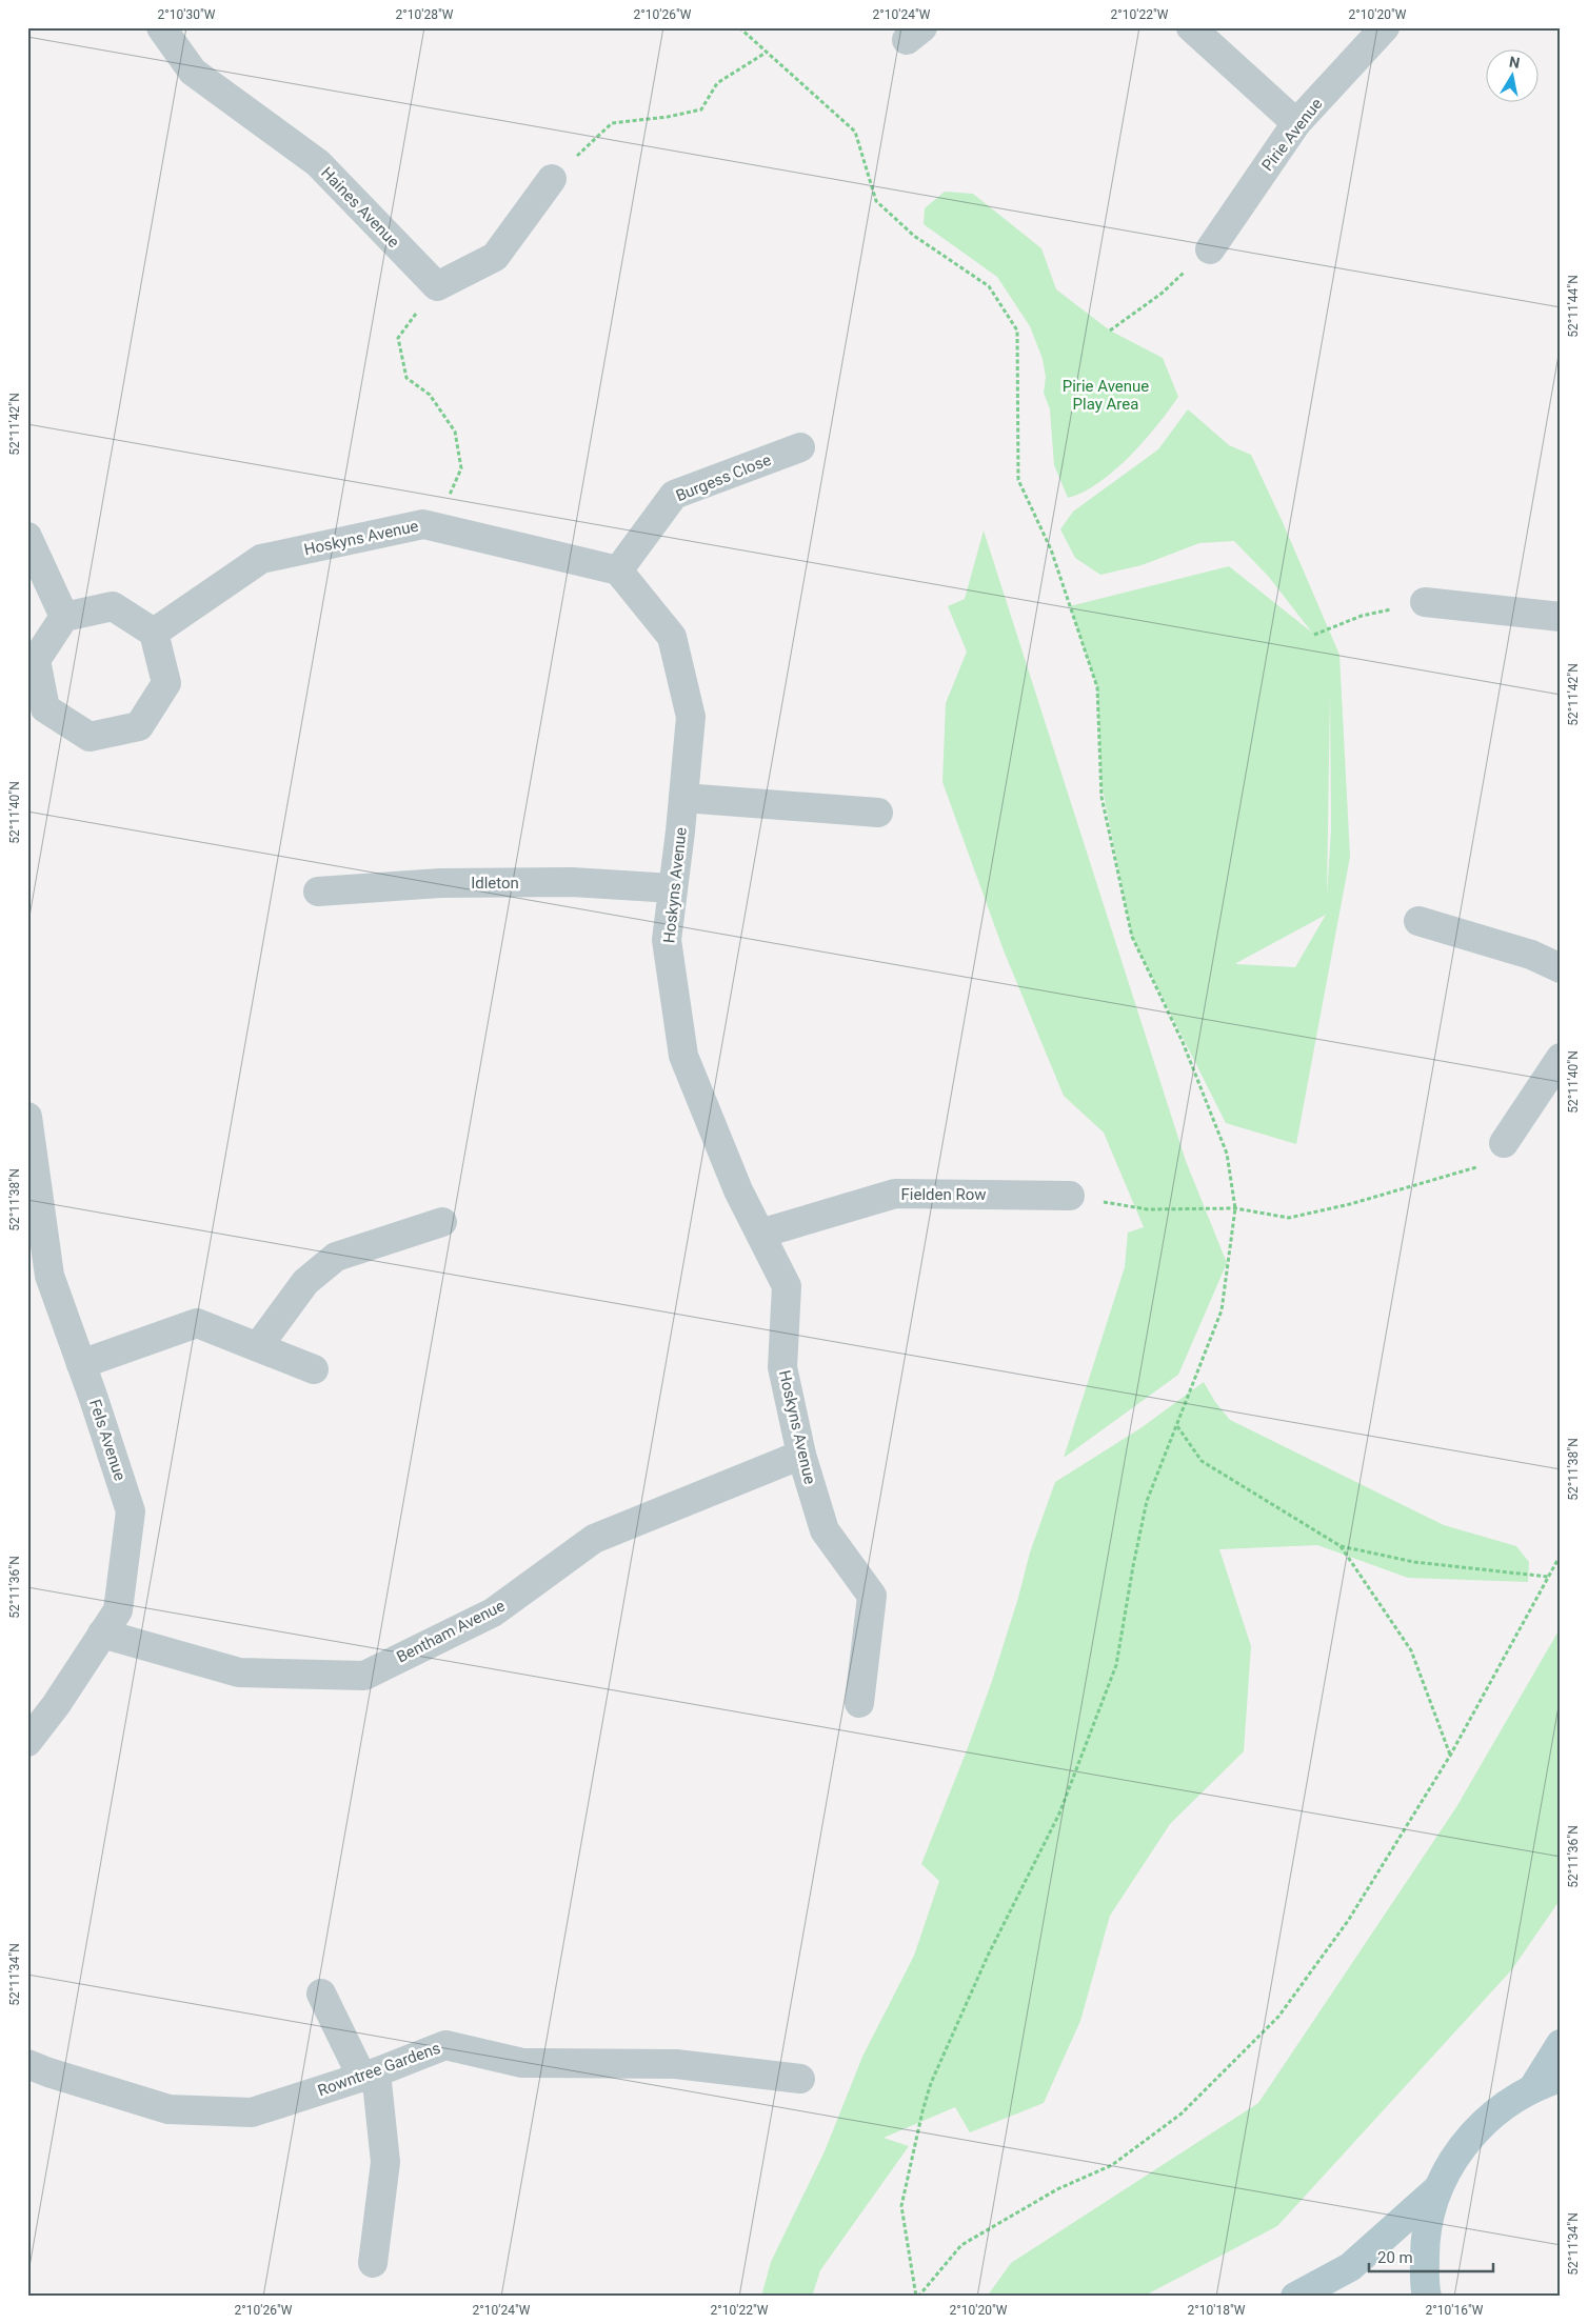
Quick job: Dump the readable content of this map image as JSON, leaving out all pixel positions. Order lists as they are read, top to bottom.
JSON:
{
  "streets": {
    "street": [
      "Pirie Avenue",
      "Haines Avenue",
      "Burgess Close",
      "Hoskyns Avenue",
      "Idleton",
      "Fielden Row",
      "Fels Avenue",
      "Bentham Avenue",
      "Rowntree Gardens"
    ]
  },
  "crossings": [
    ["Burgess Close", "Hoskyns Avenue"],
    ["Hoskyns Avenue", "Idleton"],
    ["Hoskyns Avenue", "Fielden Row"],
    ["Hoskyns Avenue", "Bentham Avenue"],
    ["Fels Avenue", "Bentham Avenue"]
  ],
  "parks": ["Pirie Avenue Play Area"],
  "scale_bar": "20 m",
  "north": "top",
  "coordinates": [
    "2°10'30\"W",
    "2°10'28\"W",
    "2°10'26\"W",
    "2°10'24\"W",
    "2°10'22\"W",
    "2°10'20\"W",
    "52°11'44\"N",
    "52°11'42\"N",
    "52°11'40\"N",
    "52°11'38\"N",
    "52°11'36\"N",
    "52°11'34\"N",
    "2°10'18\"W",
    "2°10'16\"W"
  ]
}
